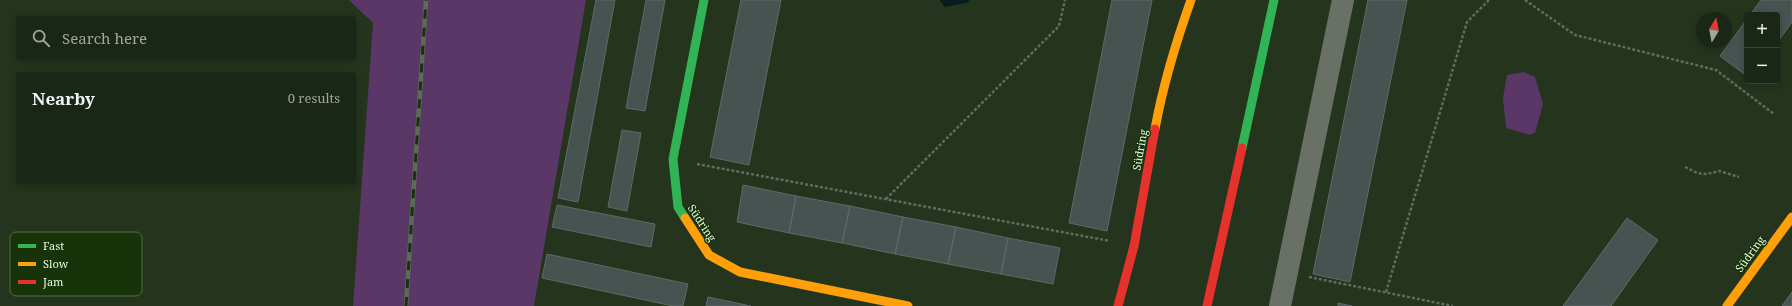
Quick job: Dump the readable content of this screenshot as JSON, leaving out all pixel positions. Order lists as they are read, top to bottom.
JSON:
{
  "streets": {
    "street": ["Südring"]
  },
  "legend": ["Fast", "Slow", "Jam"],
  "north": "top",
  "page": {
    "map_buttons": ["+", "−"],
    "search": "Search here",
    "heading": ["Nearby", "0 results"]
  }
}
